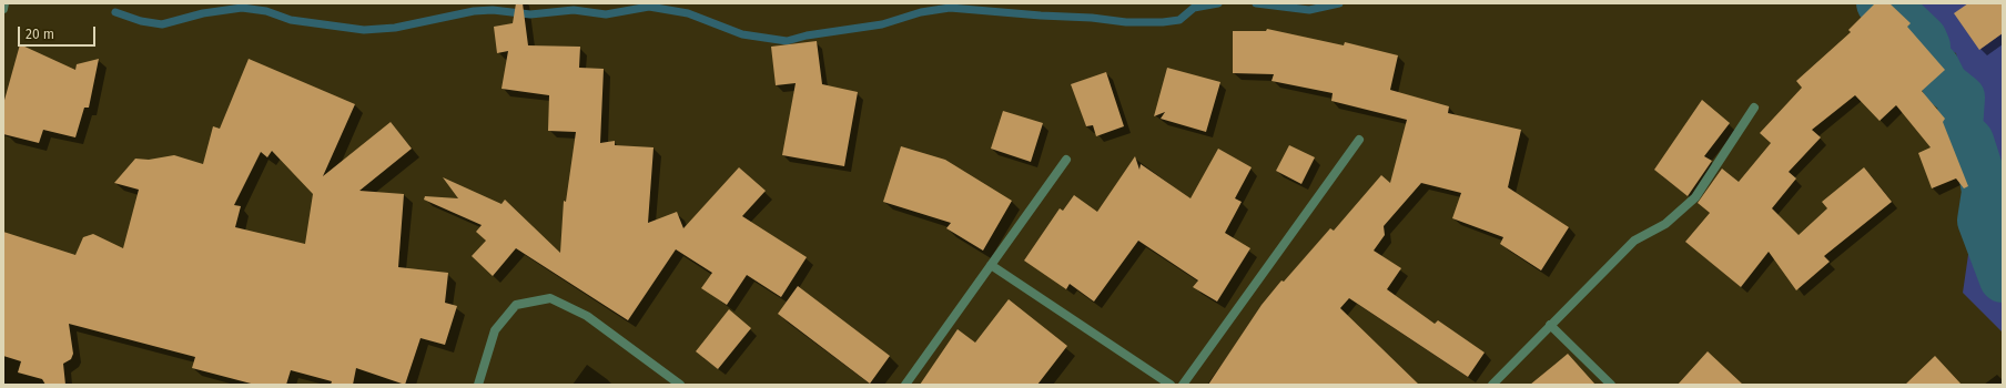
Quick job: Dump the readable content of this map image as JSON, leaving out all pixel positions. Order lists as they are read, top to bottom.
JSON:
{
  "scale_bar": "20 m"
}
